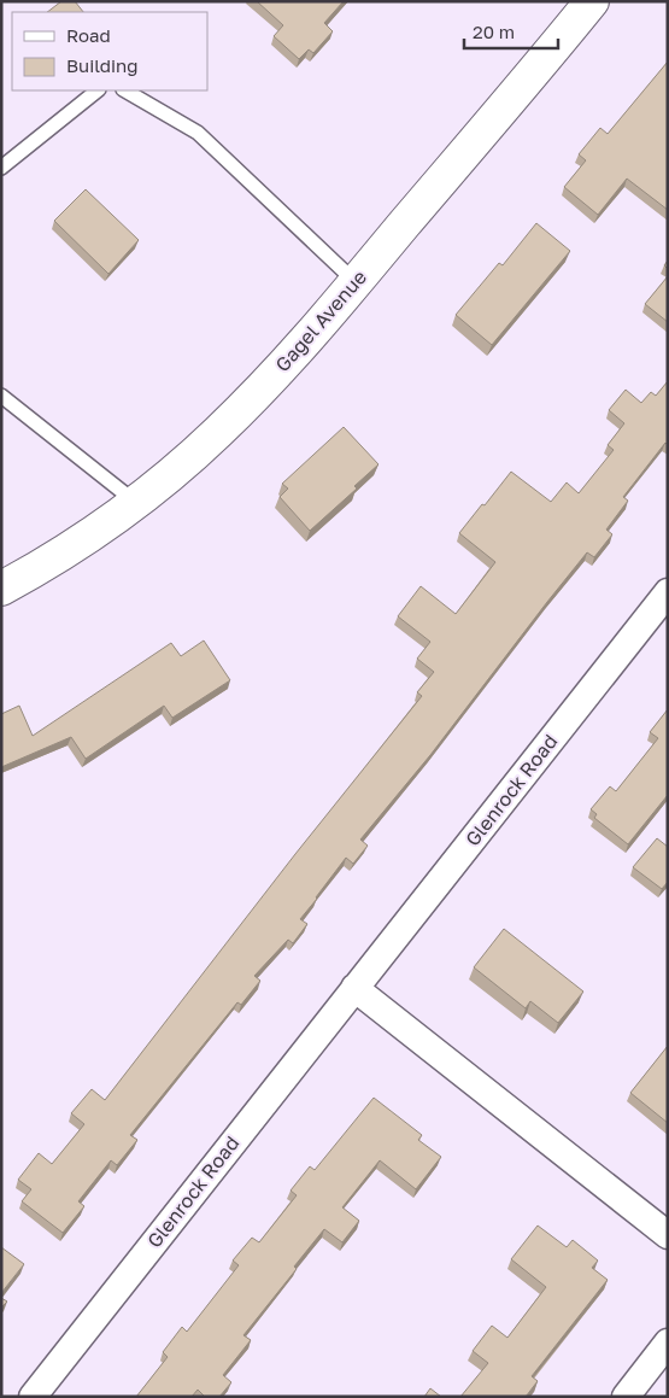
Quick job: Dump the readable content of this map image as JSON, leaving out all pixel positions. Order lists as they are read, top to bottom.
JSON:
{
  "streets": {
    "street": ["Gagel Avenue", "Glenrock Road"]
  },
  "legend": ["Road", "Building"],
  "scale_bar": "20 m"
}
